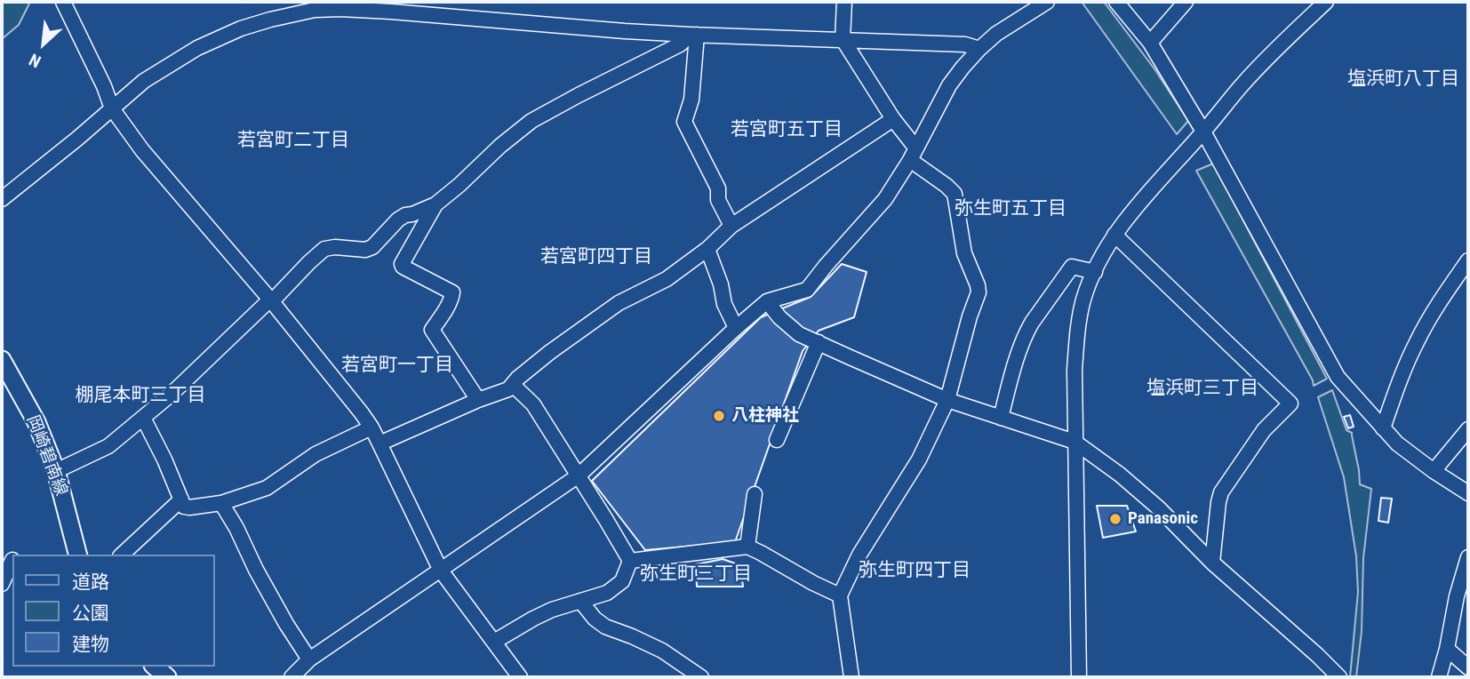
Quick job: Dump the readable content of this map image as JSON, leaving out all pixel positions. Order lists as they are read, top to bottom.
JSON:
{
  "streets": {
    "main road": ["岡崎碧南線"]
  },
  "districts": [
    "塩浜町八丁目",
    "若宮町五丁目",
    "若宮町二丁目",
    "弥生町五丁目",
    "若宮町四丁目",
    "若宮町一丁目",
    "塩浜町三丁目",
    "棚尾本町三丁目",
    "弥生町四丁目",
    "弥生町三丁目"
  ],
  "places": ["八柱神社", "Panasonic"],
  "legend": ["道路", "公園", "建物"],
  "north": "bottom left"
}
